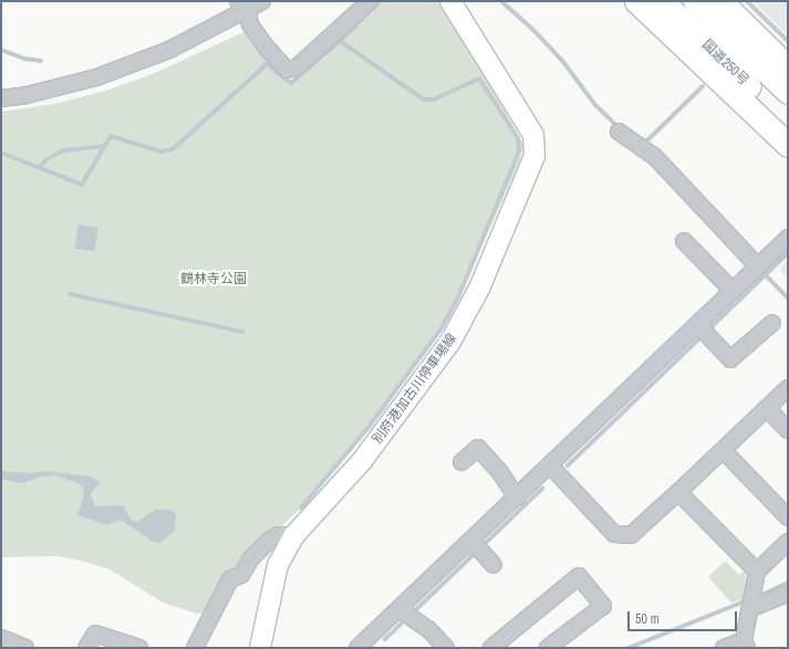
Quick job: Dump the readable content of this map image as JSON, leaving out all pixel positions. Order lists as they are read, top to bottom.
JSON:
{
  "streets": {
    "highway": ["国道250号"],
    "main road": ["別府港加古川停車場線"]
  },
  "parks": ["鶴林寺公園"],
  "scale_bar": "50 m"
}
